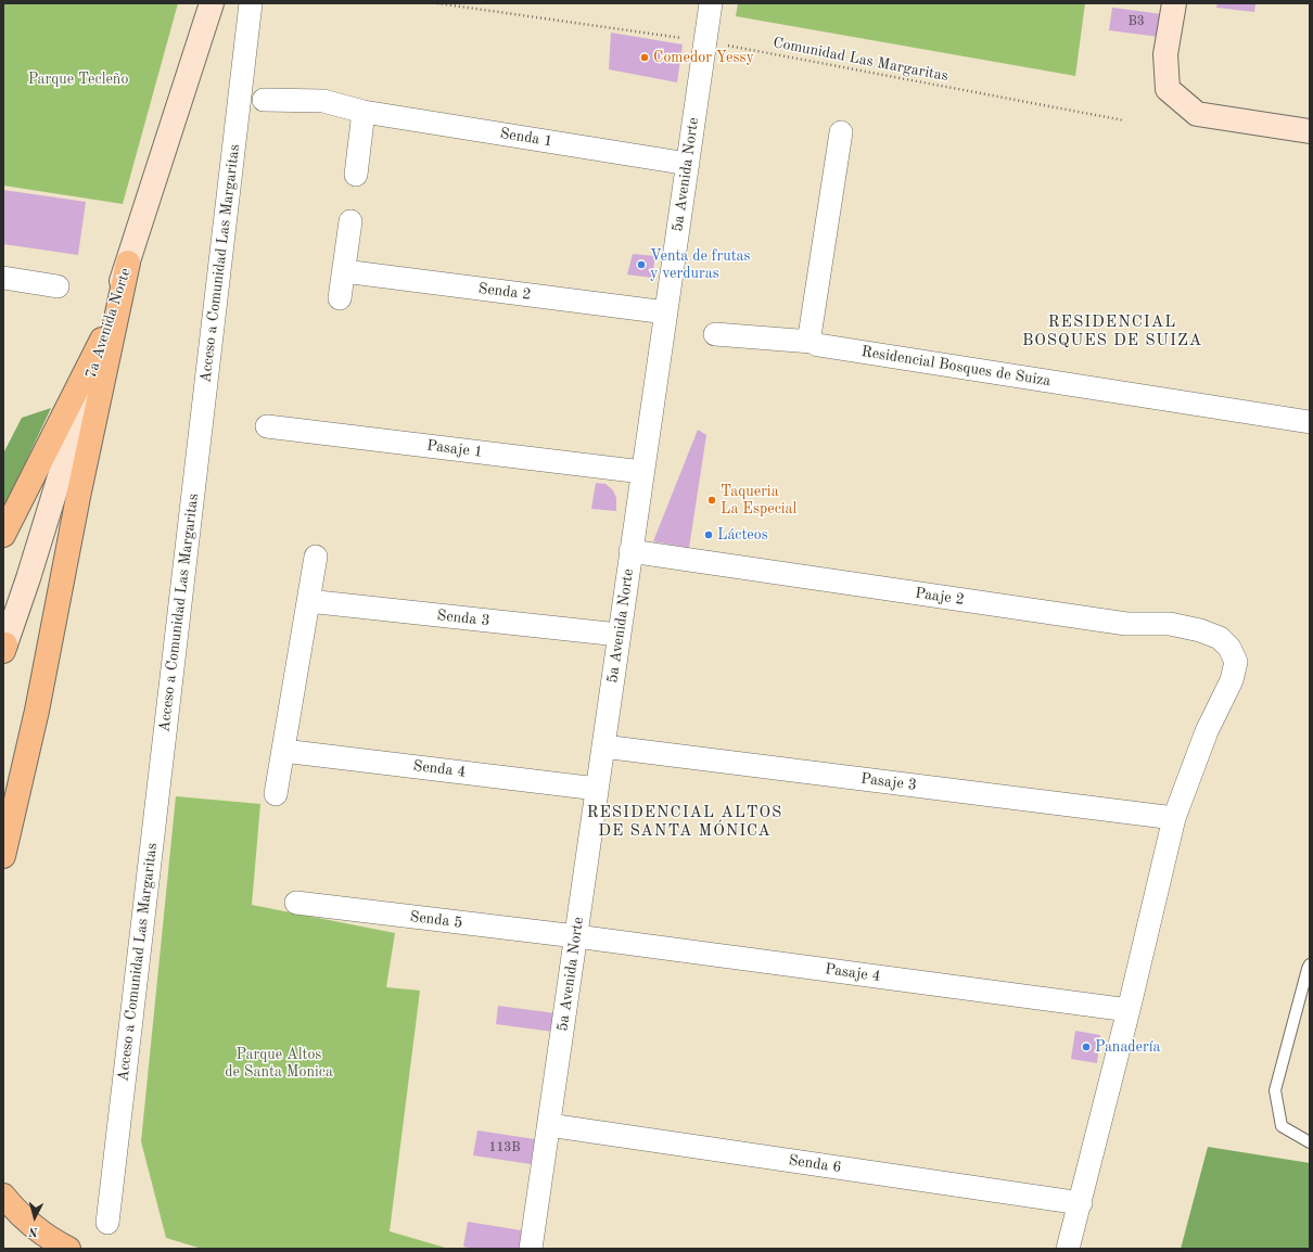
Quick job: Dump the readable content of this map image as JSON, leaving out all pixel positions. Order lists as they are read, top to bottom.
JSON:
{
  "streets": {
    "main road": ["7a Avenida Norte"],
    "street": [
      "Senda 1",
      "5a Avenida Norte",
      "Acceso a Comunidad Las Margaritas",
      "Senda 2",
      "Residencial Bosques de Suiza",
      "Pasaje 1",
      "Paaje 2",
      "Senda 3",
      "Senda 4",
      "Pasaje 3",
      "Senda 5",
      "Pasaje 4",
      "Senda 6"
    ],
    "path": ["Comunidad Las Margaritas"]
  },
  "crossings": [
    ["Comunidad Las Margaritas", "5a Avenida Norte"],
    ["Senda 1", "5a Avenida Norte"],
    ["5a Avenida Norte", "Senda 2"],
    ["5a Avenida Norte", "Pasaje 1"],
    ["5a Avenida Norte", "Paaje 2"],
    ["5a Avenida Norte", "Senda 3"],
    ["5a Avenida Norte", "Senda 4"],
    ["5a Avenida Norte", "Pasaje 3"],
    ["5a Avenida Norte", "Senda 5"],
    ["5a Avenida Norte", "Pasaje 4"],
    ["5a Avenida Norte", "Senda 6"],
    ["Paaje 2", "Pasaje 3"],
    ["Senda 5", "Pasaje 4"]
  ],
  "districts": ["RESIDENCIAL BOSQUES DE SUIZA", "RESIDENCIAL ALTOS DE SANTA MÓNICA"],
  "parks": ["Parque Tecleño", "Parque Altos de Santa Monica"],
  "places": [
    "Comedor Yessy",
    "Venta de frutas y verduras",
    "Taqueria La Especial",
    "Lácteos",
    "Panadería"
  ],
  "house_numbers": ["B3", "113B"],
  "north": "bottom"
}
